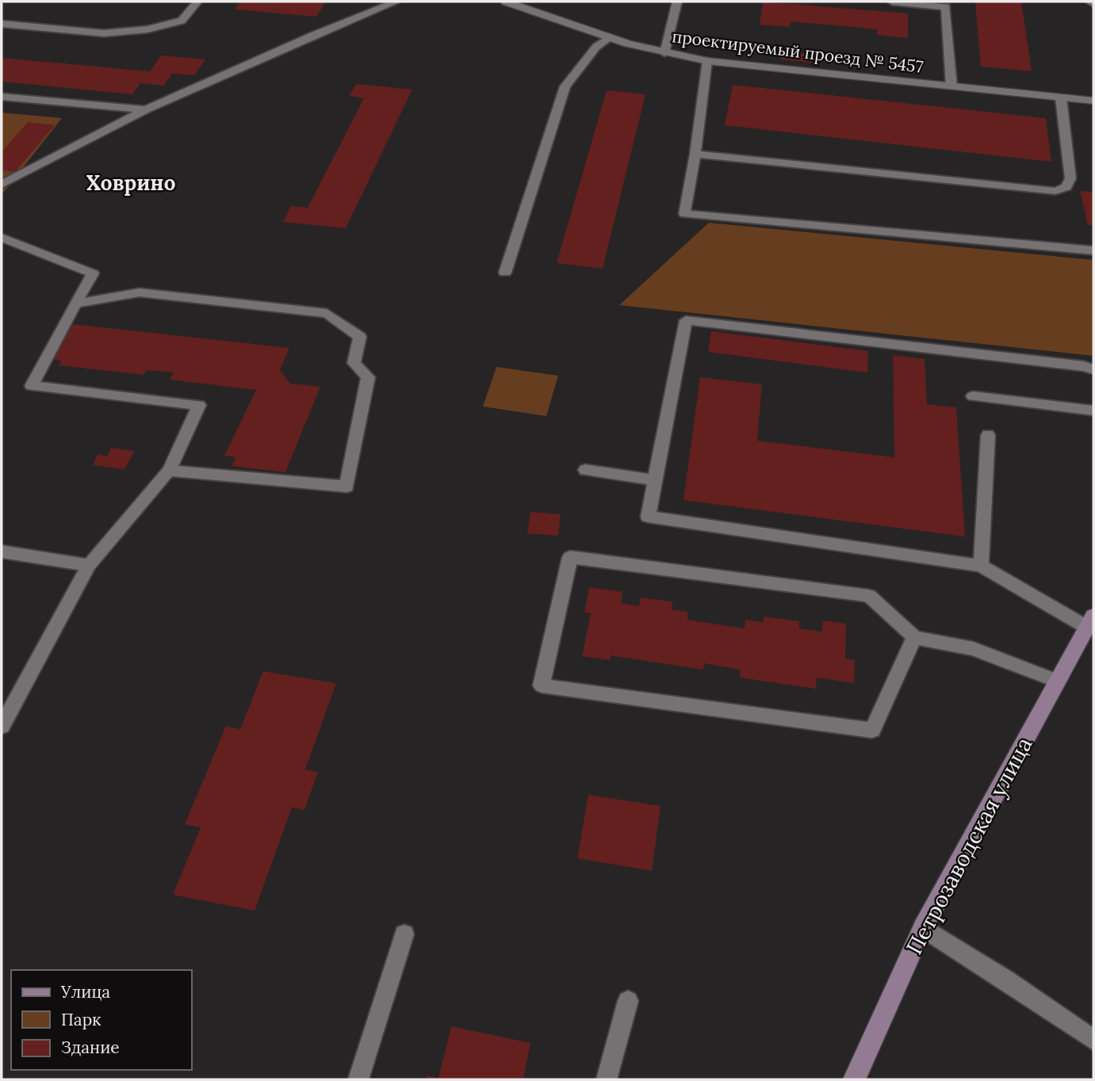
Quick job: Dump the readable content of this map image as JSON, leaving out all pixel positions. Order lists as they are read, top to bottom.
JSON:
{
  "streets": {
    "main road": ["Петрозаводская улица"],
    "street": ["проектируемый проезд № 5457"]
  },
  "districts": ["Ховрино"],
  "legend": ["Улица", "Парк", "Здание"]
}
